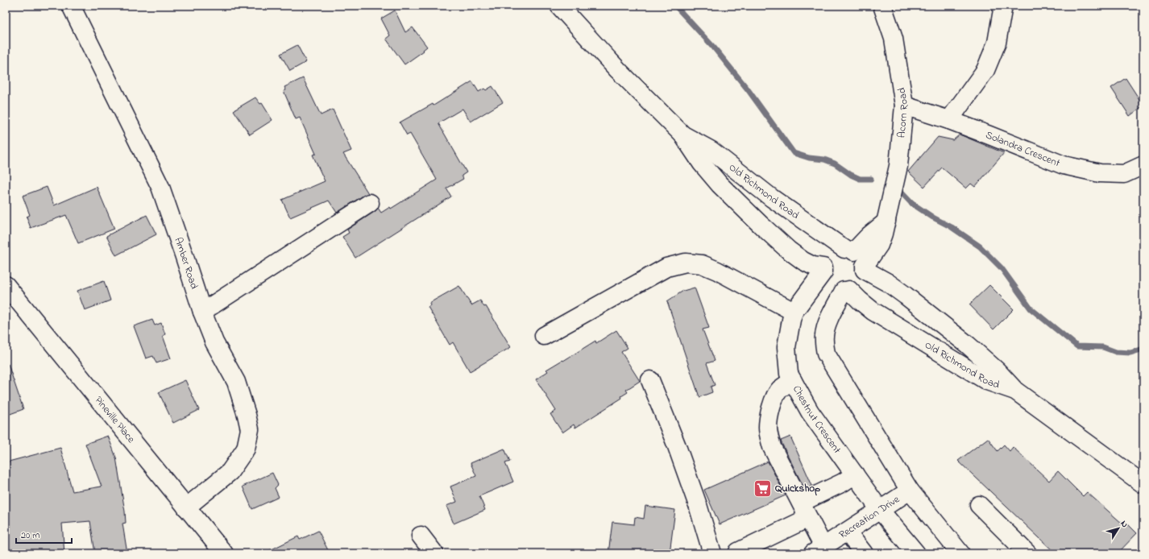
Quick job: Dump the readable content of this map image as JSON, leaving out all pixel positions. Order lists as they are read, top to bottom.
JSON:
{
  "streets": {
    "street": [
      "Acorn Road",
      "Solandra Crescent",
      "Old Richmond Road",
      "Amber Road",
      "Chestnut Crescent",
      "Pineville Place",
      "Recreation Drive"
    ]
  },
  "crossings": [
    ["Acorn Road", "Solandra Crescent"],
    ["Acorn Road", "Old Richmond Road"],
    ["Acorn Road", "Chestnut Crescent"],
    ["Old Richmond Road", "Chestnut Crescent"],
    ["Amber Road", "Pineville Place"],
    ["Chestnut Crescent", "Recreation Drive"]
  ],
  "places": {
    "supermarket": ["Quickshop"]
  },
  "scale_bar": "20 m",
  "north": "top right"
}
